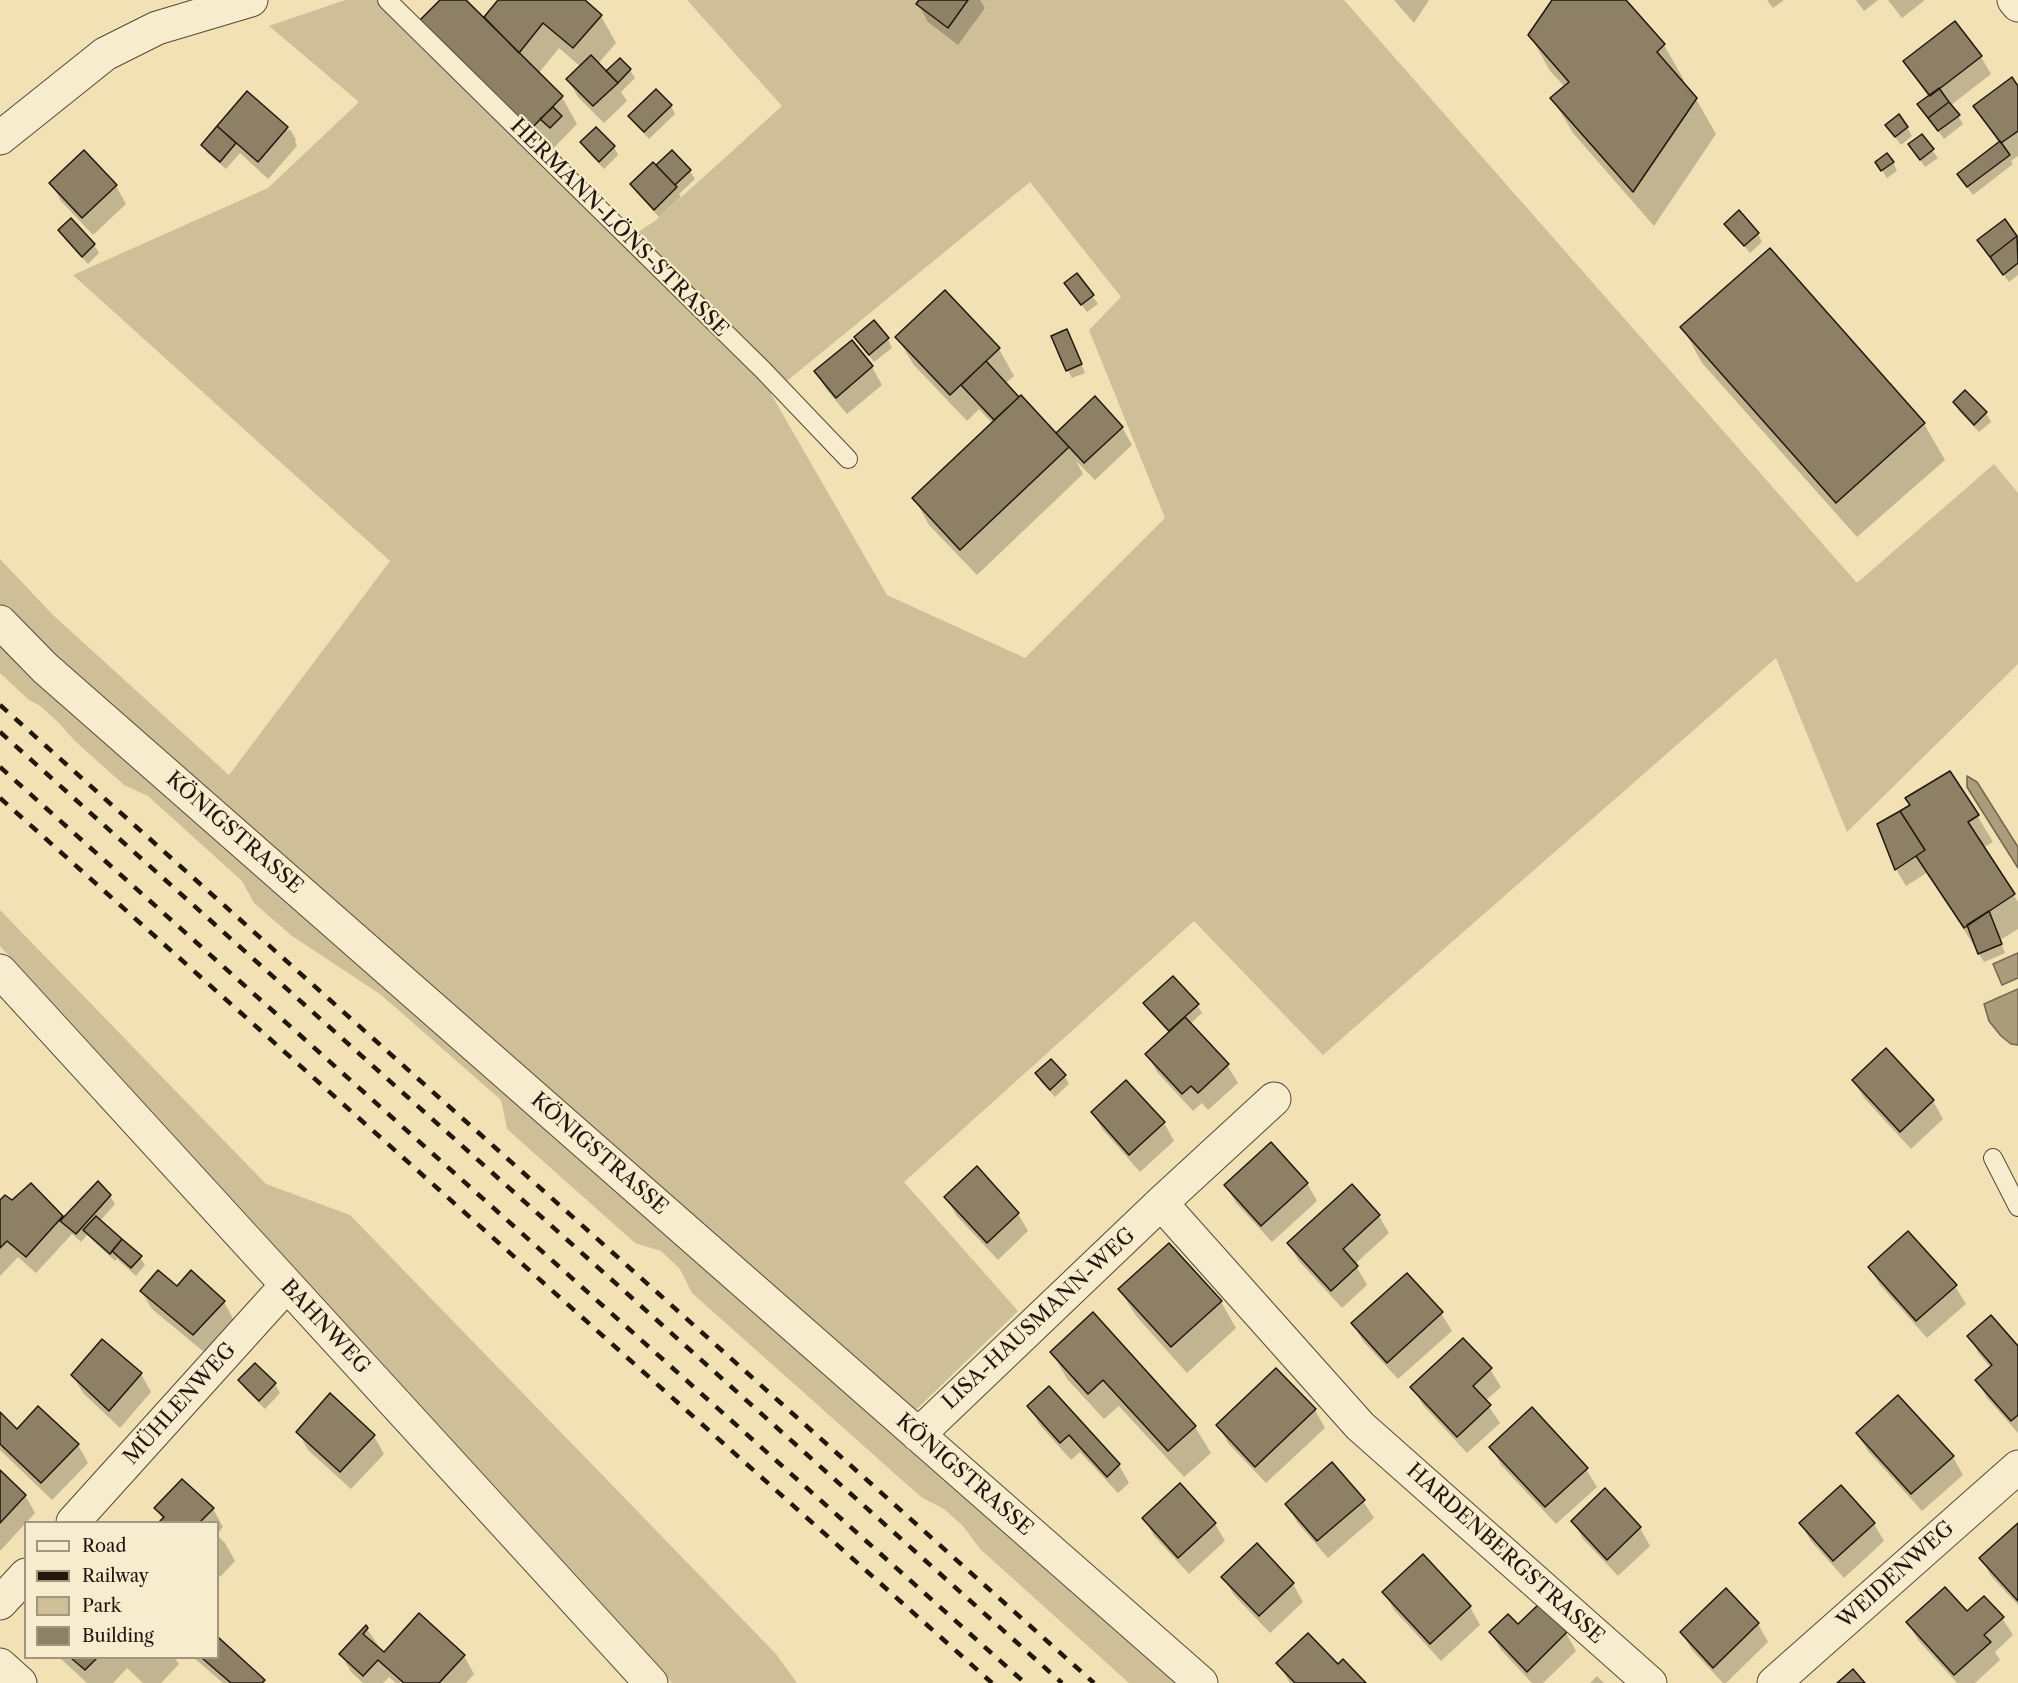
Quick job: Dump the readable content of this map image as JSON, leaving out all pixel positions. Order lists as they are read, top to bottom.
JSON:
{
  "streets": {
    "street": [
      "KÖNIGSTRASSE",
      "LISA-HAUSMANN-WEG",
      "BAHNWEG",
      "MÜHLENWEG",
      "HARDENBERGSTRASSE",
      "WEIDENWEG"
    ],
    "lane": ["HERMANN-LÖNS-STRASSE"]
  },
  "crossings": [
    ["KÖNIGSTRASSE", "LISA-HAUSMANN-WEG"],
    ["LISA-HAUSMANN-WEG", "HARDENBERGSTRASSE"],
    ["BAHNWEG", "MÜHLENWEG"]
  ],
  "legend": [
    "Road",
    "Railway",
    "Park",
    "Building"
  ]
}
